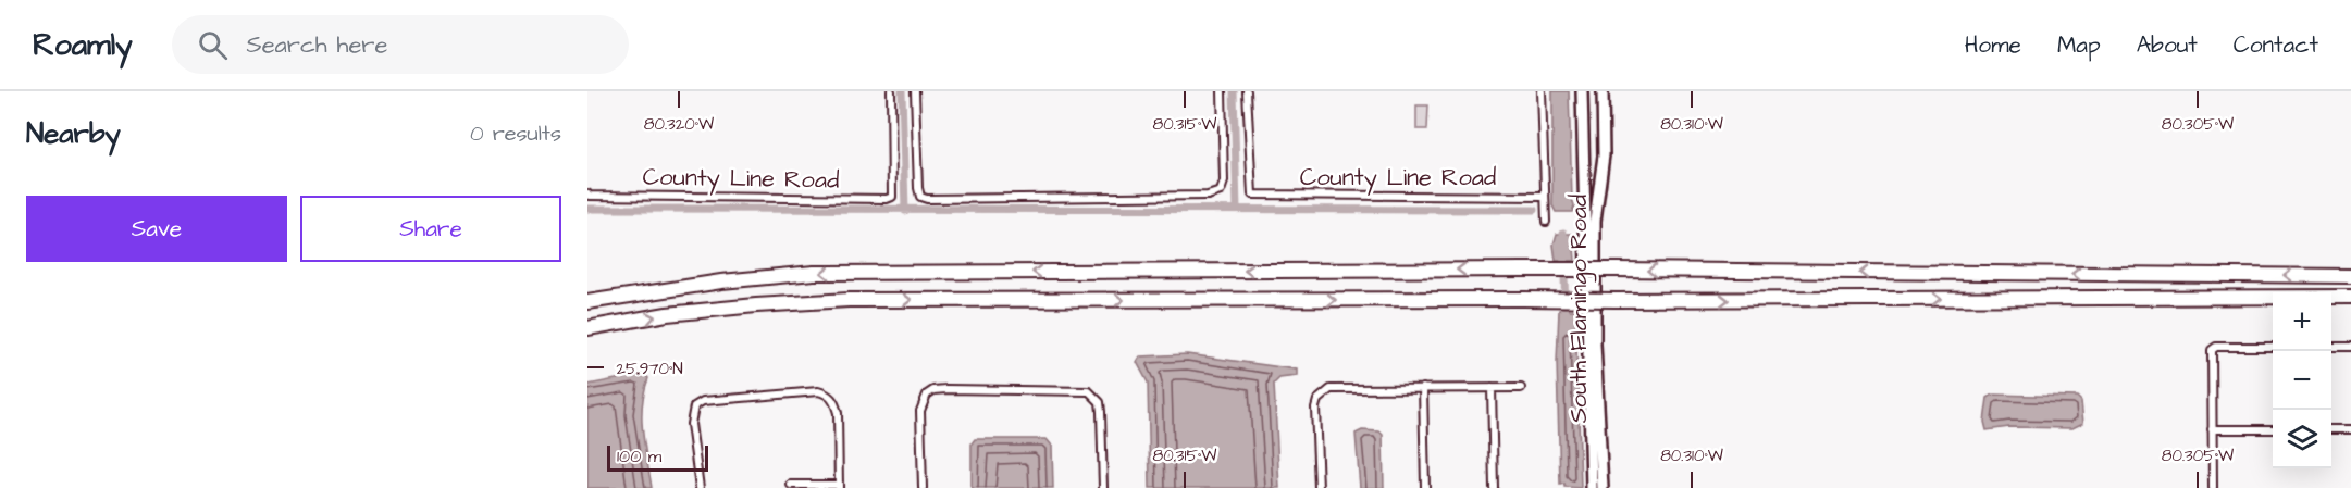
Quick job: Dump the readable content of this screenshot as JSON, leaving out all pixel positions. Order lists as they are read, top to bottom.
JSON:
{
  "streets": {
    "main road": ["South Flamingo Road"],
    "street": ["County Line Road"]
  },
  "scale_bar": "100 m",
  "page": {
    "header": "Roamly",
    "search": "Search here",
    "nav": [
      "Home",
      "Map",
      "About",
      "Contact"
    ],
    "heading": ["Nearby", "0 results"],
    "buttons": ["Save", "Share"],
    "map_buttons": ["+", "−"],
    "scale": "100 m"
  },
  "coordinates": [
    "80.320°W",
    "80.315°W",
    "80.310°W",
    "80.305°W",
    "25.970°N"
  ]
}
